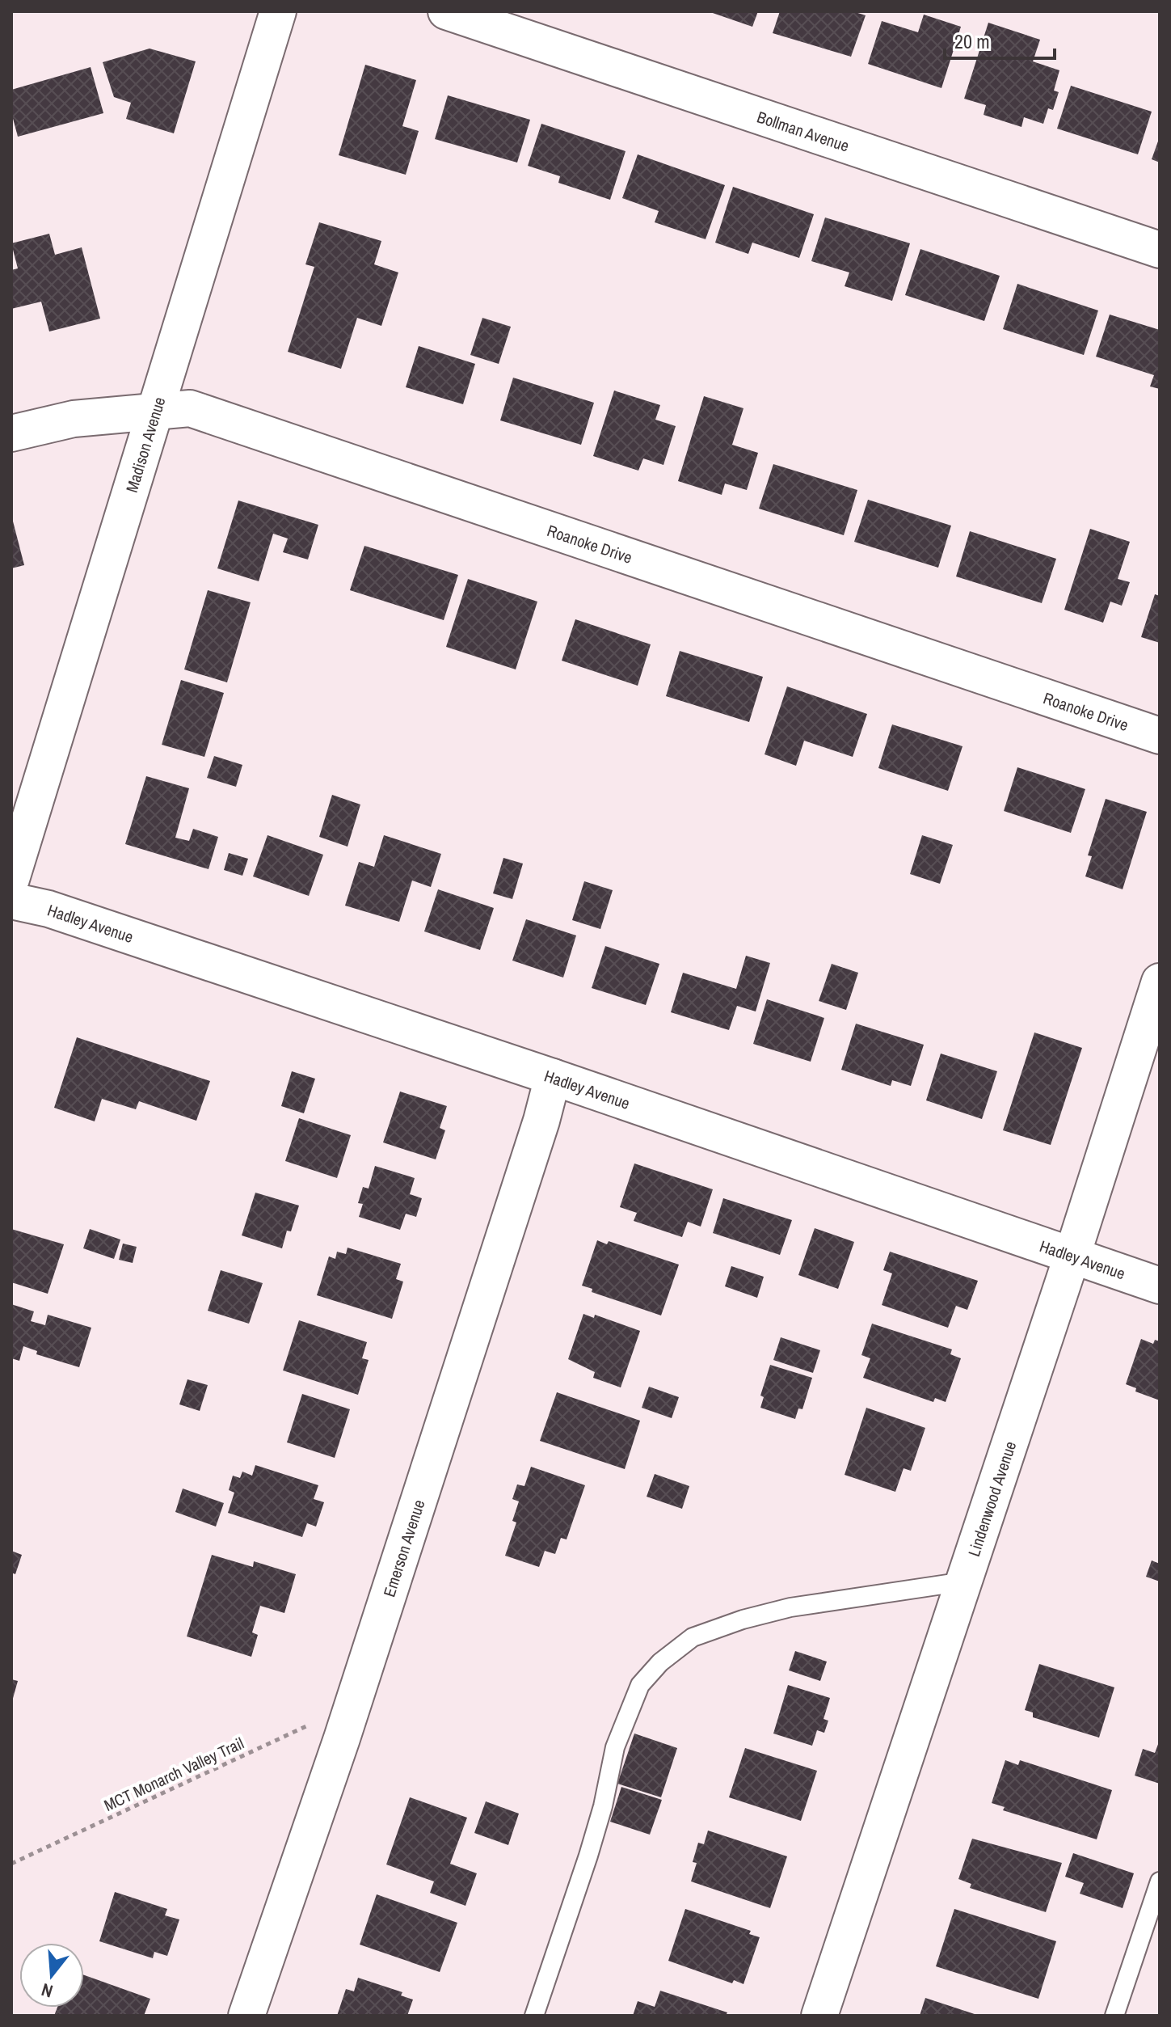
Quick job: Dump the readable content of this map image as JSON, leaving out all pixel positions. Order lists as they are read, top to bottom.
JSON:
{
  "streets": {
    "street": [
      "Bollman Avenue",
      "Madison Avenue",
      "Roanoke Drive",
      "Hadley Avenue",
      "Lindenwood Avenue",
      "Emerson Avenue"
    ],
    "path": ["MCT Monarch Valley Trail"]
  },
  "crossings": [
    ["Madison Avenue", "Roanoke Drive"],
    ["Hadley Avenue", "Lindenwood Avenue"],
    ["Hadley Avenue", "Emerson Avenue"],
    ["Emerson Avenue", "MCT Monarch Valley Trail"]
  ],
  "scale_bar": "20 m",
  "north": "bottom"
}
